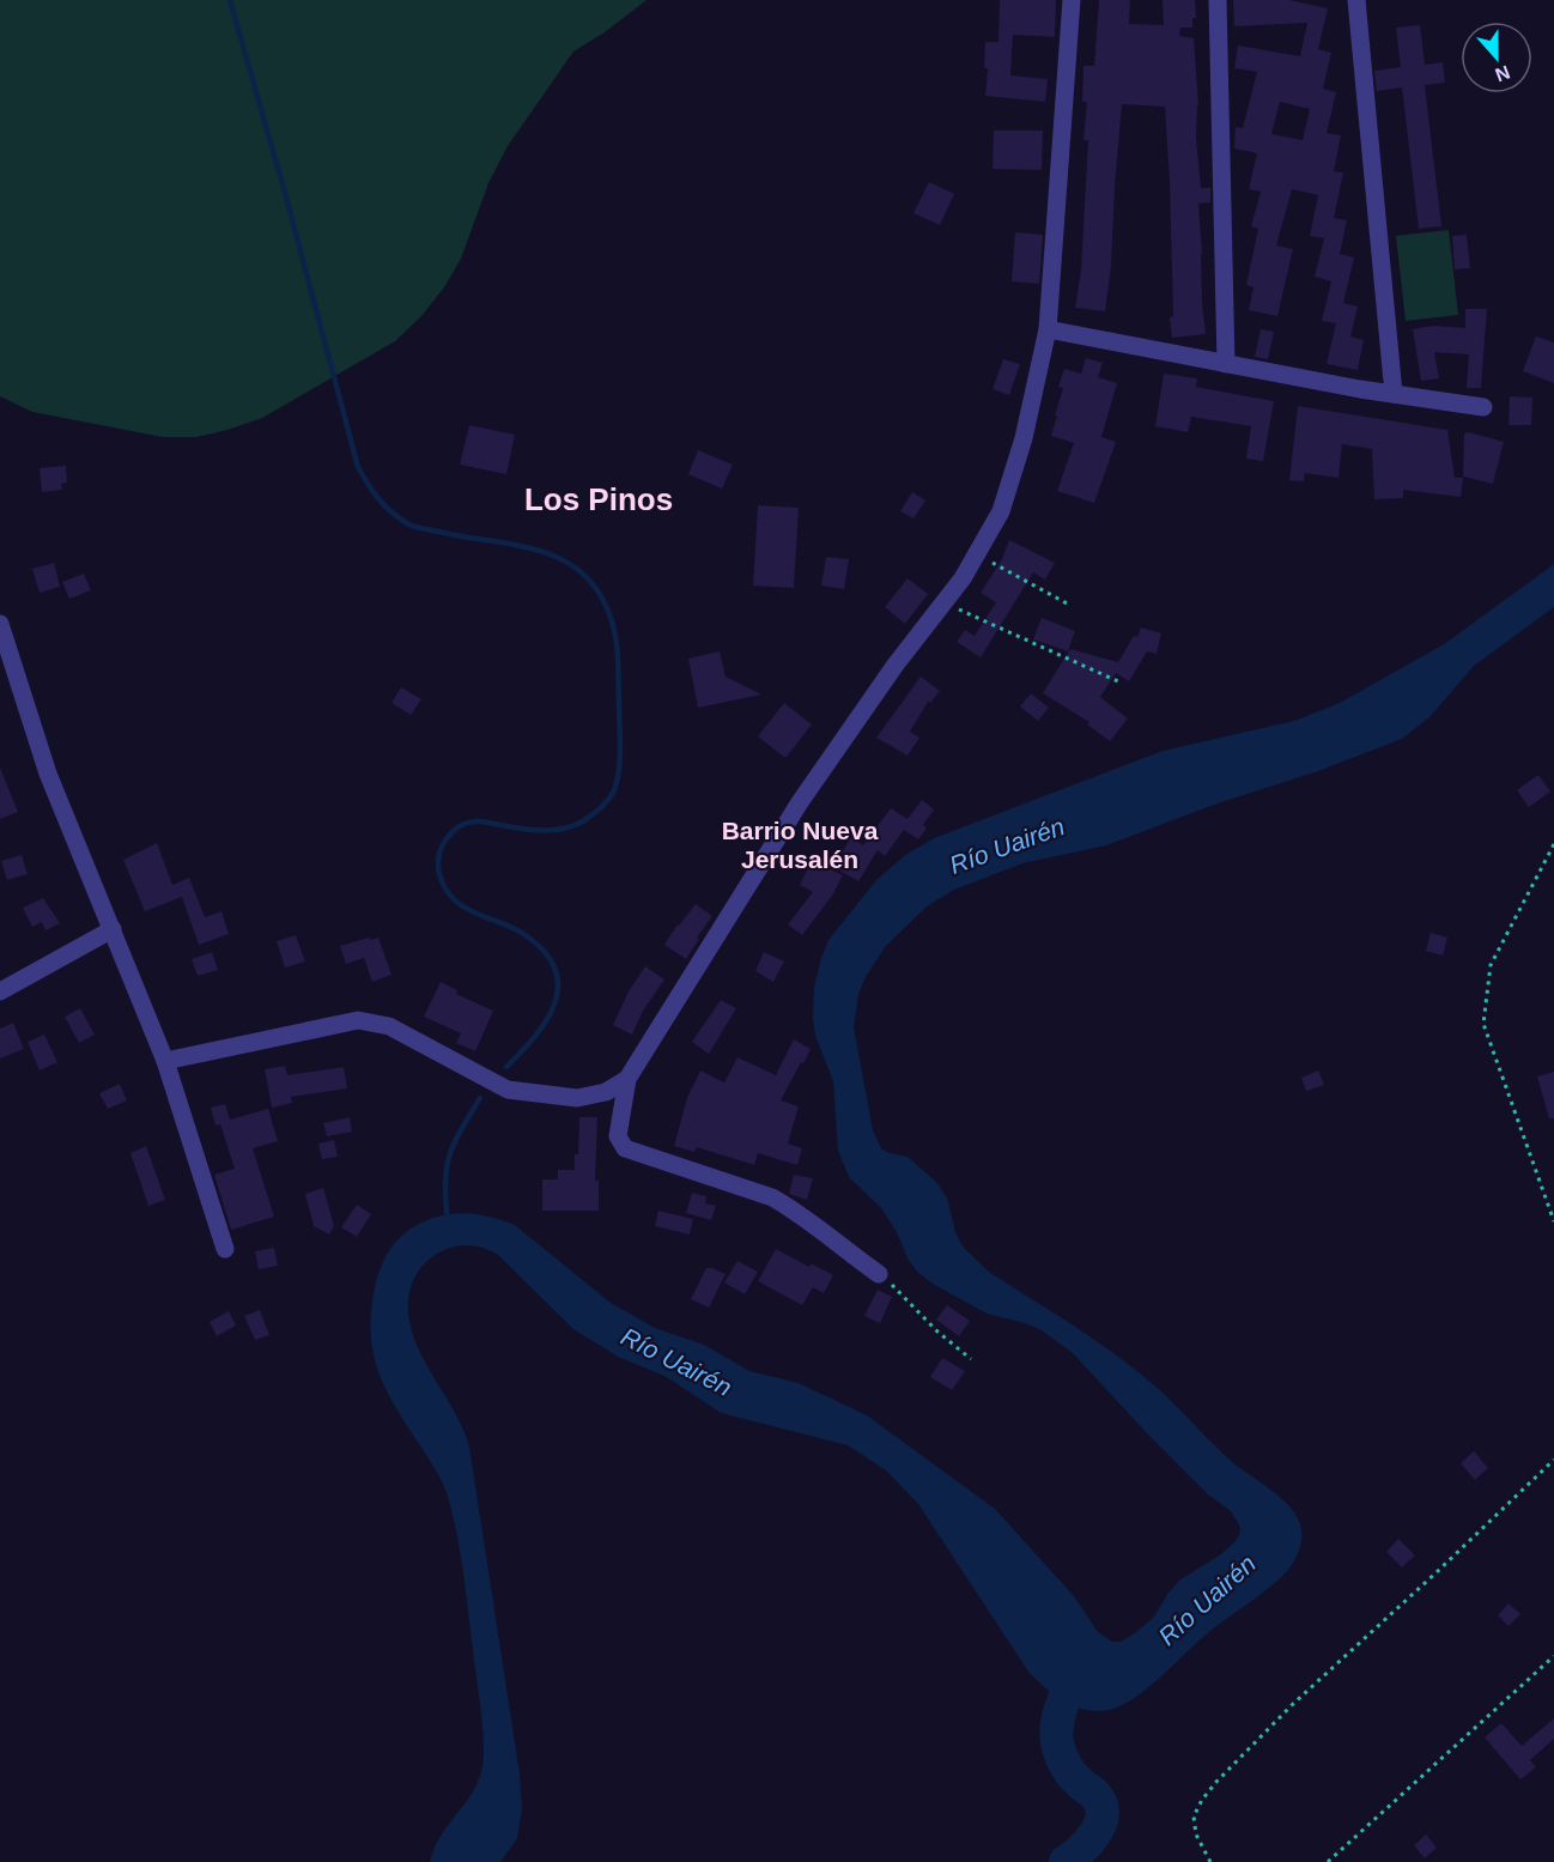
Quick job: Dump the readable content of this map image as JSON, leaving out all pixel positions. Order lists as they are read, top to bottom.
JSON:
{
  "districts": ["Los Pinos", "Barrio Nueva Jerusalén"],
  "water": ["Río Uairén"],
  "north": "bottom"
}
